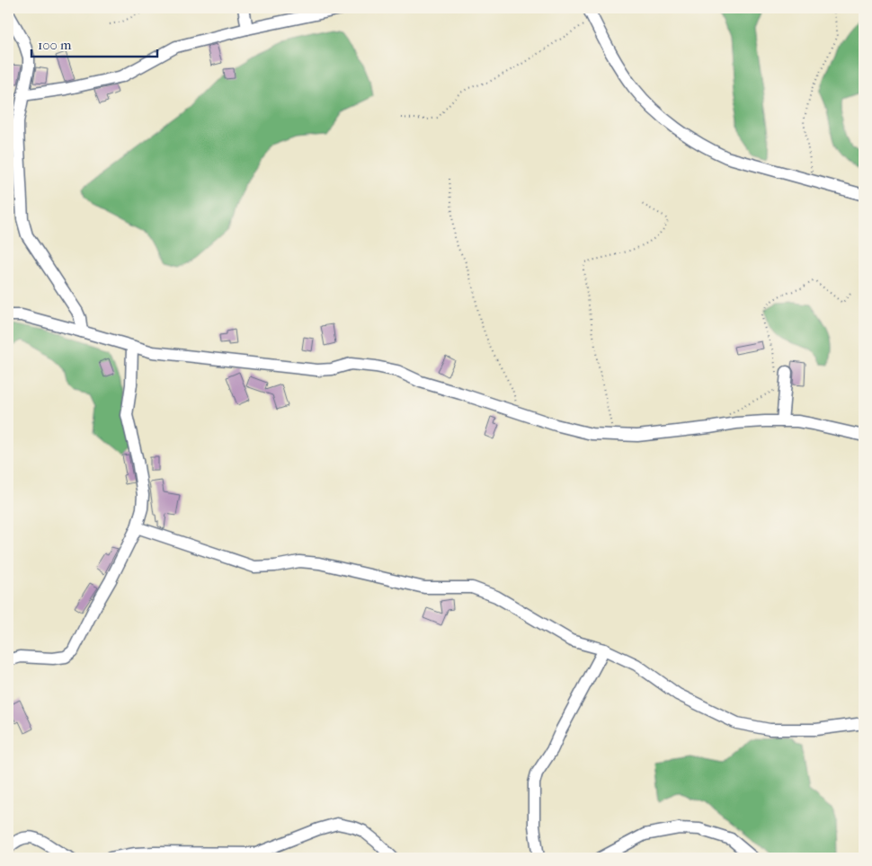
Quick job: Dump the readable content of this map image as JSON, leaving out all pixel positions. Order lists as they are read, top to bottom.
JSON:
{
  "scale_bar": "100 m"
}
